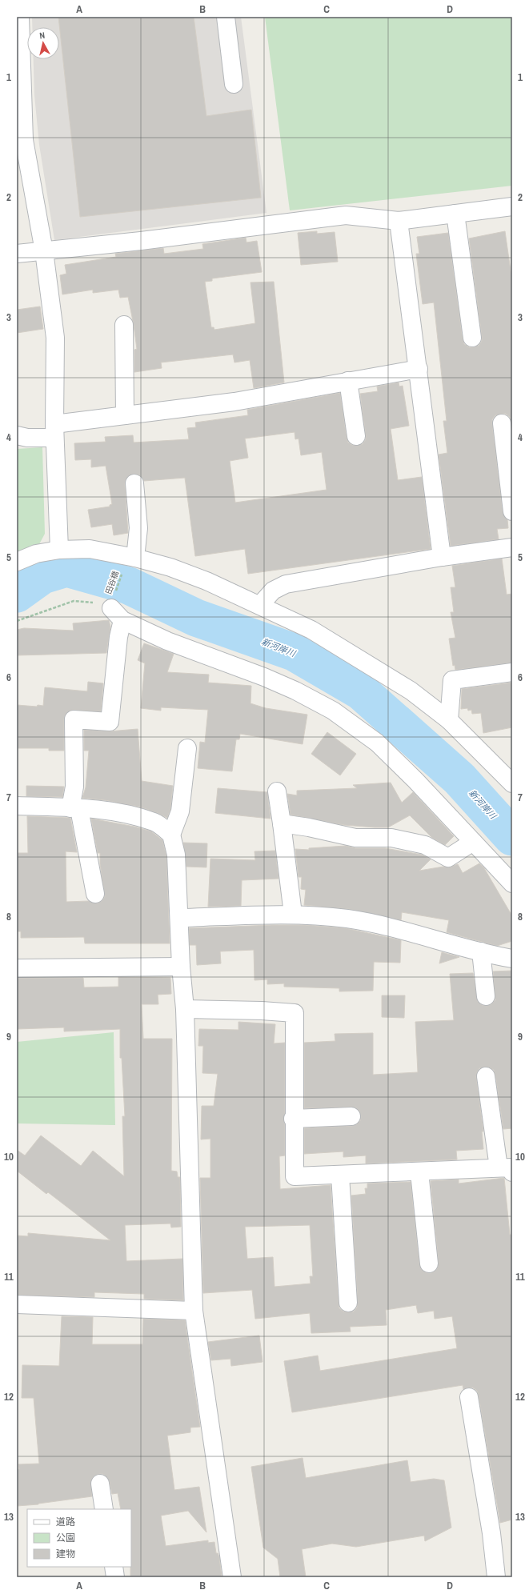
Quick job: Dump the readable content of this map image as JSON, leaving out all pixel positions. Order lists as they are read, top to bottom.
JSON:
{
  "streets": {
    "path": ["田谷橋"]
  },
  "water": ["新河岸川"],
  "legend": ["道路", "公園", "建物"],
  "north": "top",
  "grid": {
    "columns": [
      "A",
      "B",
      "C",
      "D"
    ],
    "rows": [
      "1",
      "2",
      "3",
      "4",
      "5",
      "6",
      "7",
      "8",
      "9",
      "10",
      "11",
      "12",
      "13"
    ]
  }
}
